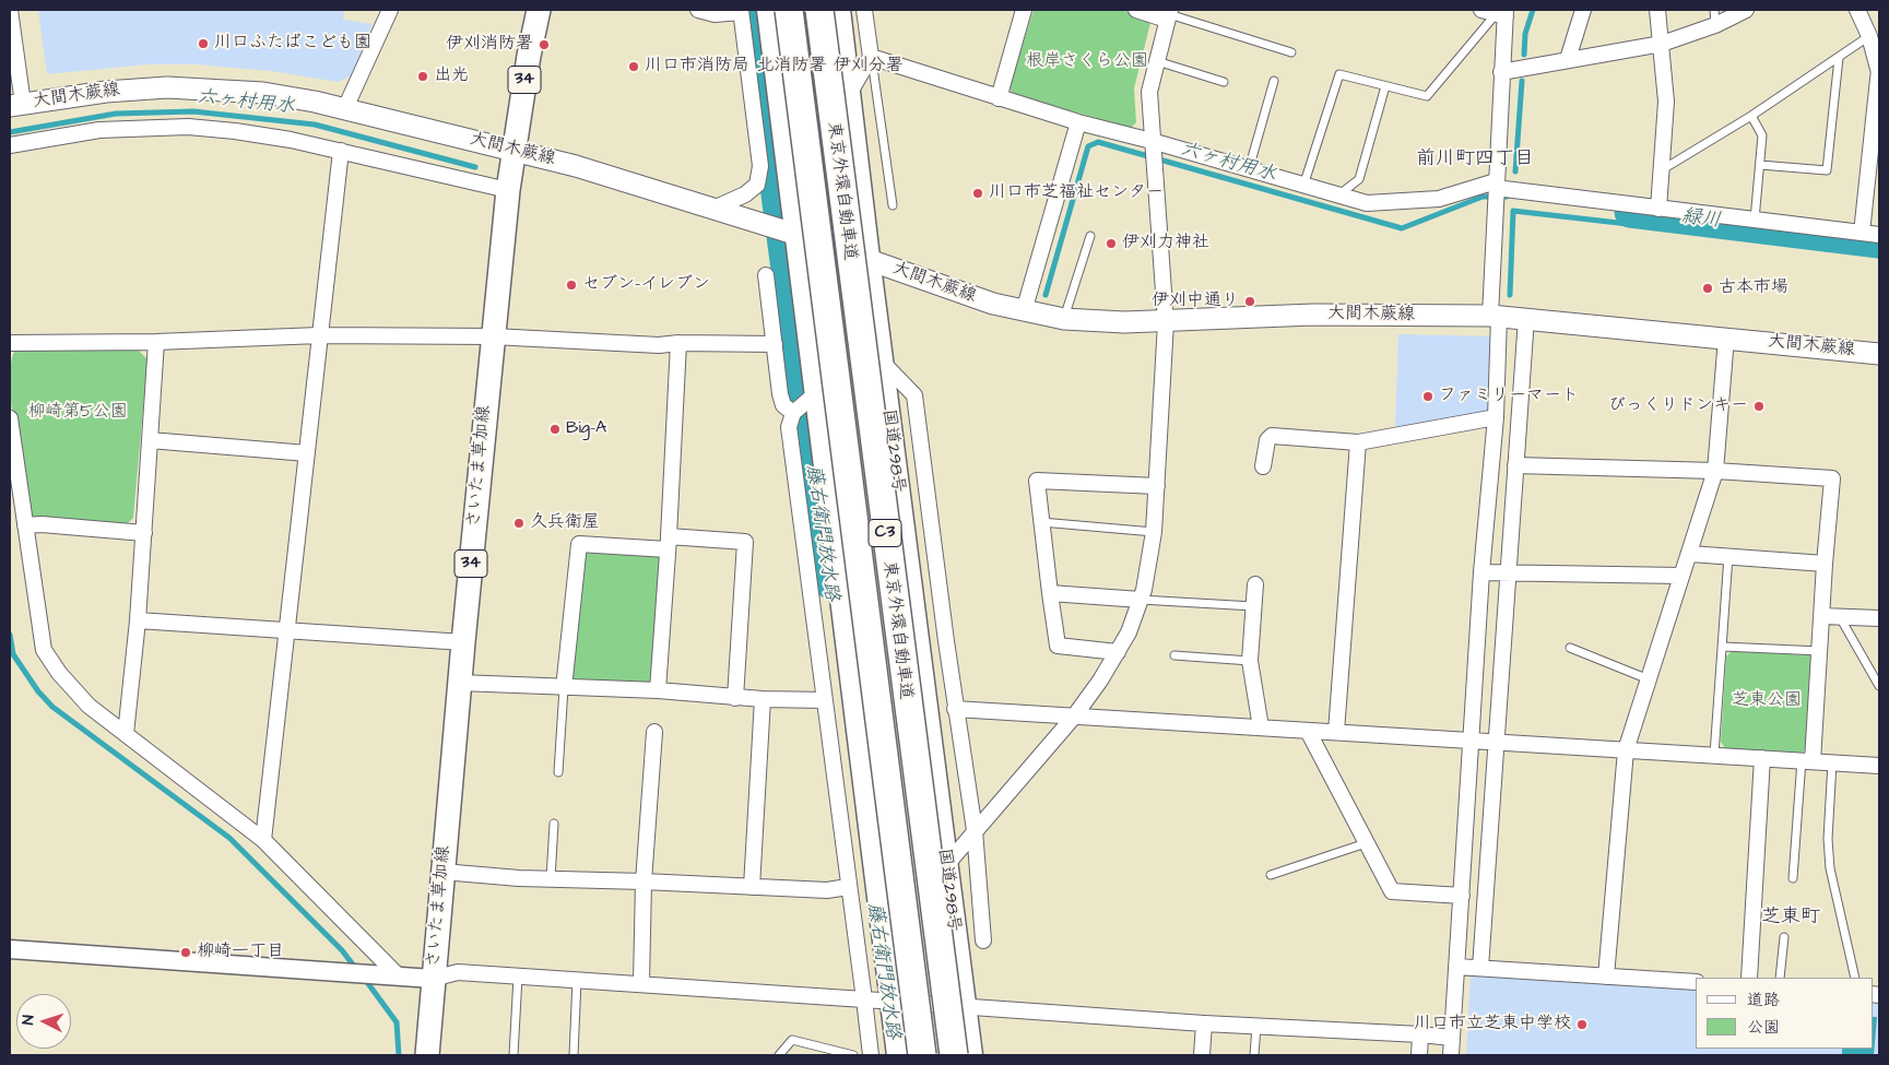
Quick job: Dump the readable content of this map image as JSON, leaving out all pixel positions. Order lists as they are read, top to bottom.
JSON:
{
  "streets": {
    "highway": ["東京外環自動車道", "国道298号", "C3"],
    "main road": ["34", "大間木蕨線", "さいたま草加線"]
  },
  "crossings": [
    ["大間木蕨線", "国道298号"],
    ["大間木蕨線", "さいたま草加線"]
  ],
  "districts": ["前川町四丁目", "芝東町"],
  "water": ["六ヶ村用水", "緑川", "藤右衛門放水路"],
  "parks": ["根岸さくら公園", "柳崎第5公園", "芝東公園"],
  "places": [
    "川口ふたばこども園",
    "伊刈消防署",
    "川口市消防局 北消防署 伊刈分署",
    "出光",
    "川口市芝福祉センター",
    "伊刈力神社",
    "セブン-イレブン",
    "古本市場",
    "伊刈中通り",
    "ファミリーマート",
    "びっくりドンキー",
    "Big-A",
    "久兵衛屋",
    "柳崎一丁目",
    "川口市立芝東中学校"
  ],
  "legend": ["道路", "公園"],
  "north": "left"
}
